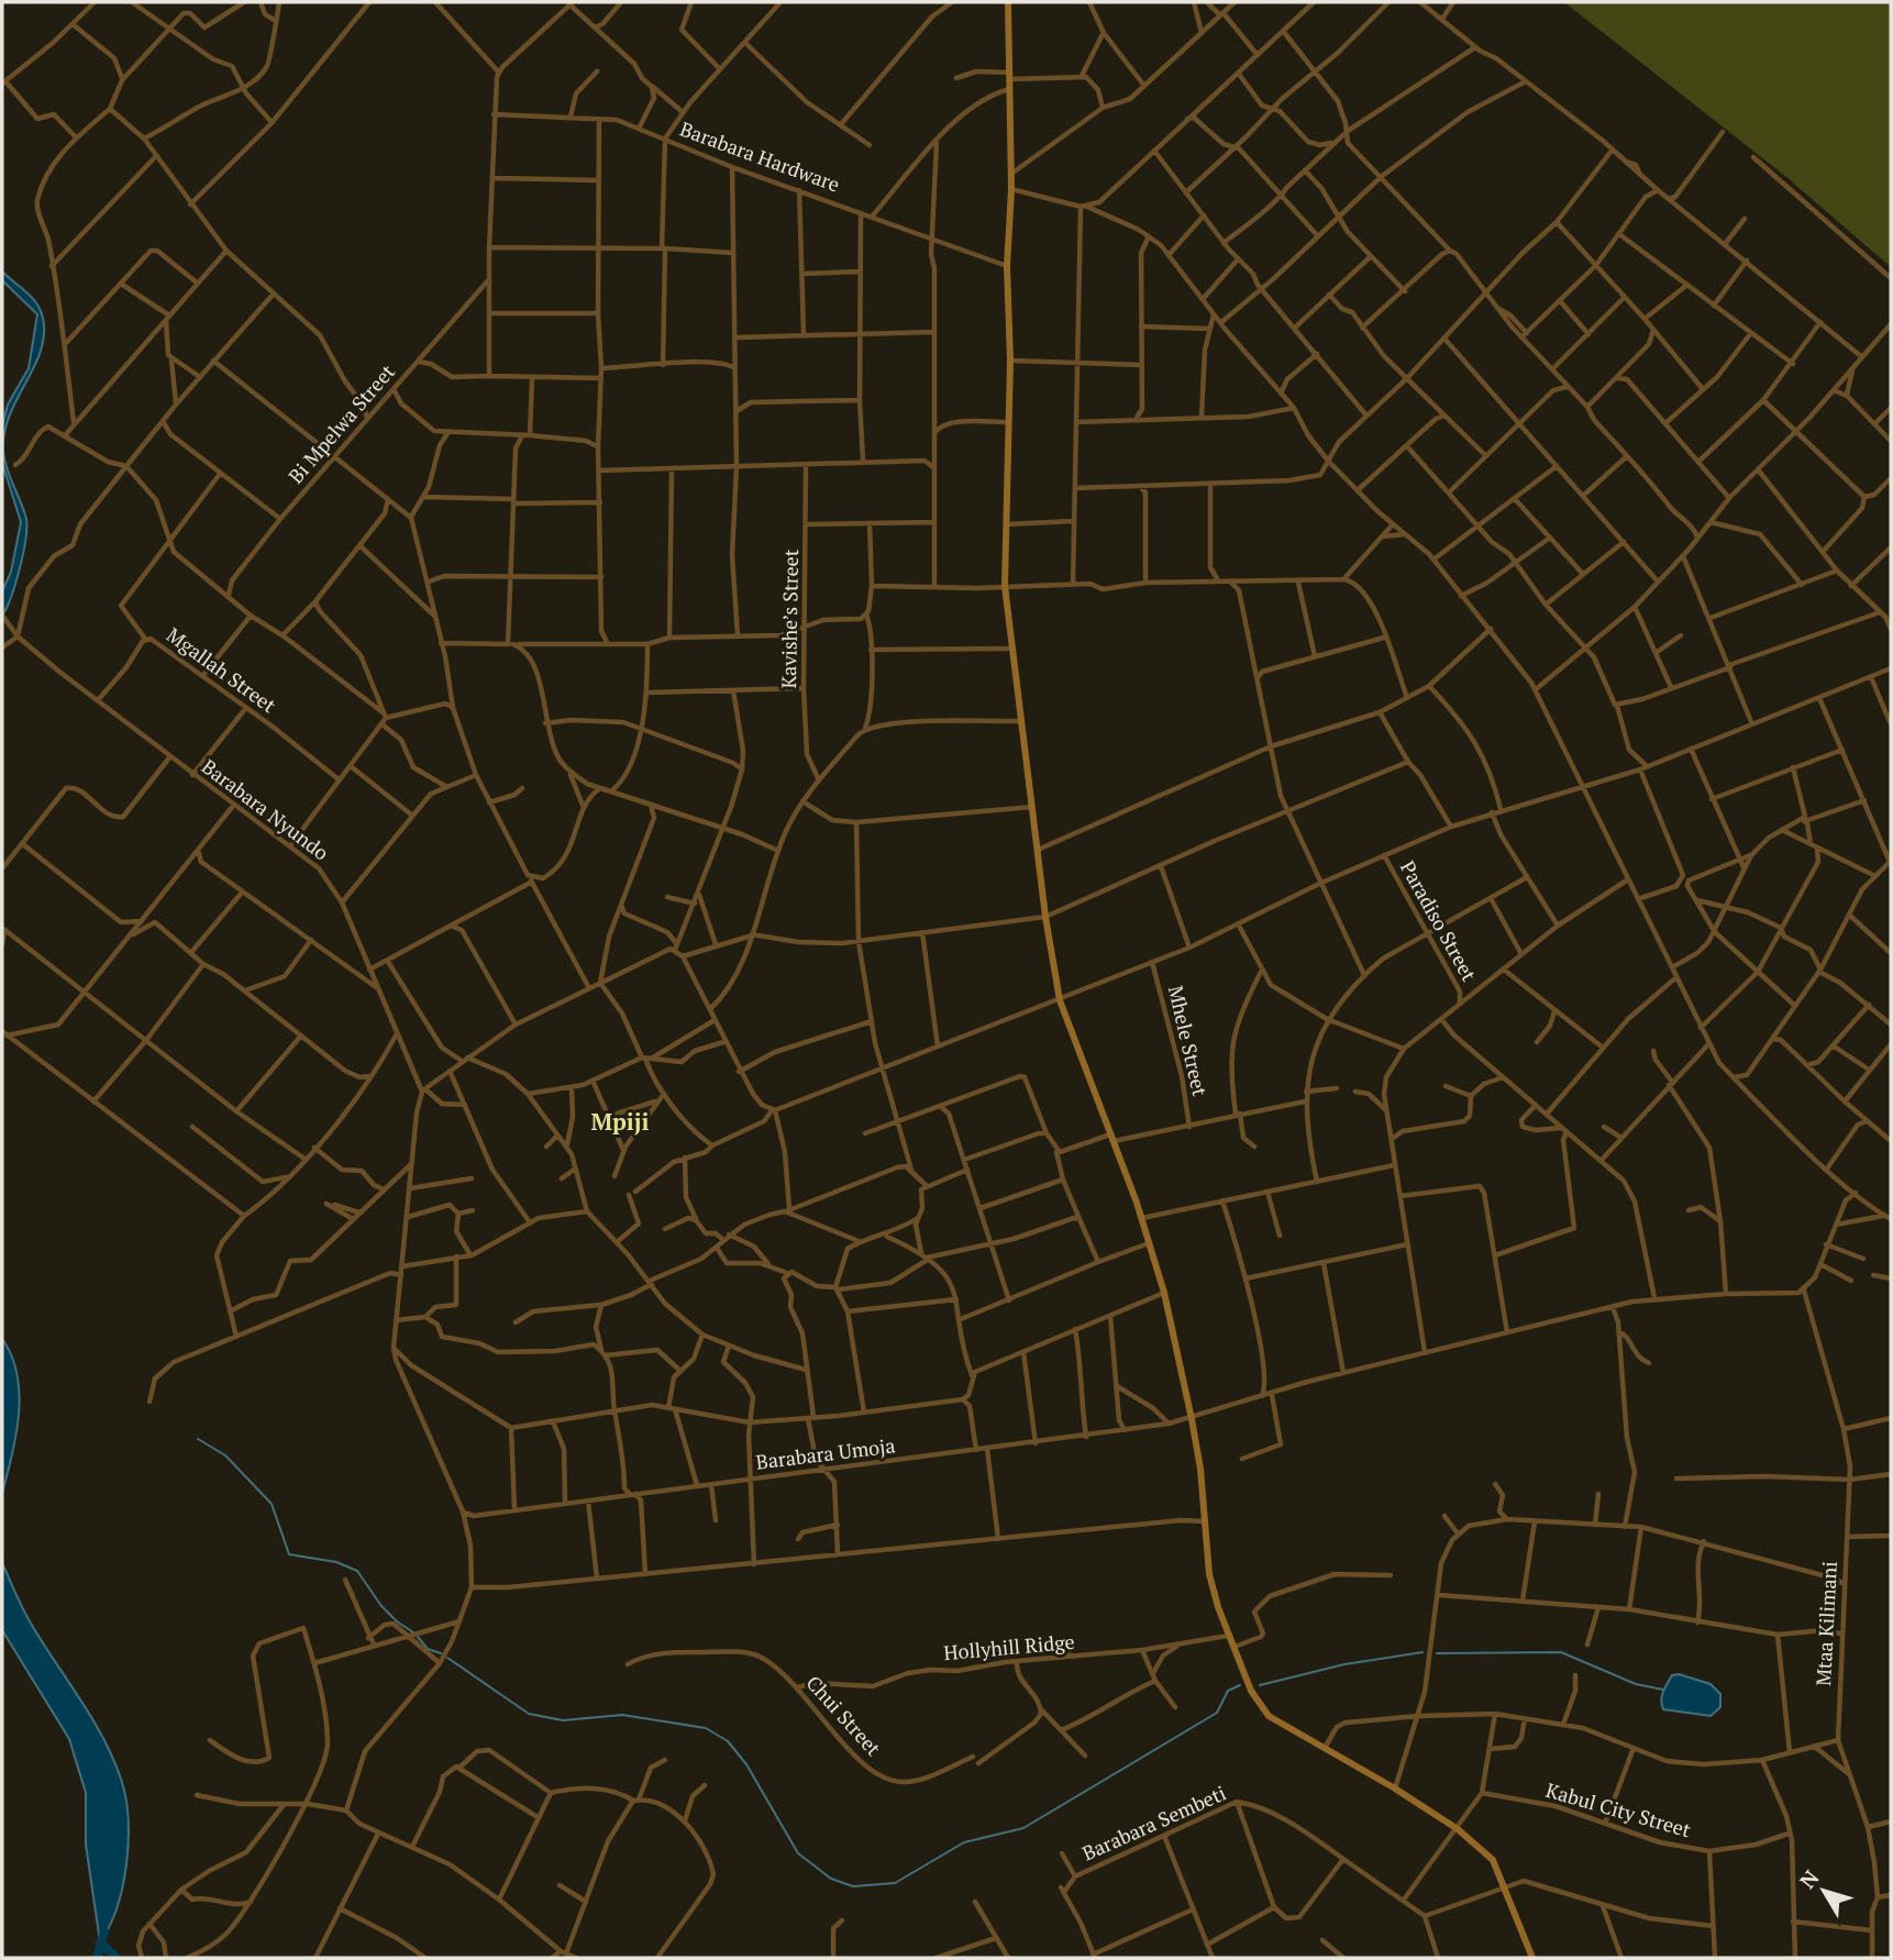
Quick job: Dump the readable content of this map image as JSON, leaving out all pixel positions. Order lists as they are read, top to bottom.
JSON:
{
  "streets": {
    "street": [
      "Barabara Hardware",
      "Bi Mpelwa Street",
      "Kavishe’s Street",
      "Mgallah Street",
      "Barabara Nyundo",
      "Paradiso Street",
      "Mhele Street",
      "Barabara Umoja",
      "Mtaa Kilimani",
      "Hollyhill Ridge",
      "Chui Street",
      "Kabul City Street",
      "Barabara Sembeti"
    ]
  },
  "crossings": [
    ["Mgallah Street", "Barabara Nyundo"],
    ["Barabara Umoja", "Mtaa Kilimani"],
    ["Hollyhill Ridge", "Chui Street"]
  ],
  "districts": ["Mpiji"],
  "north": "top left"
}
